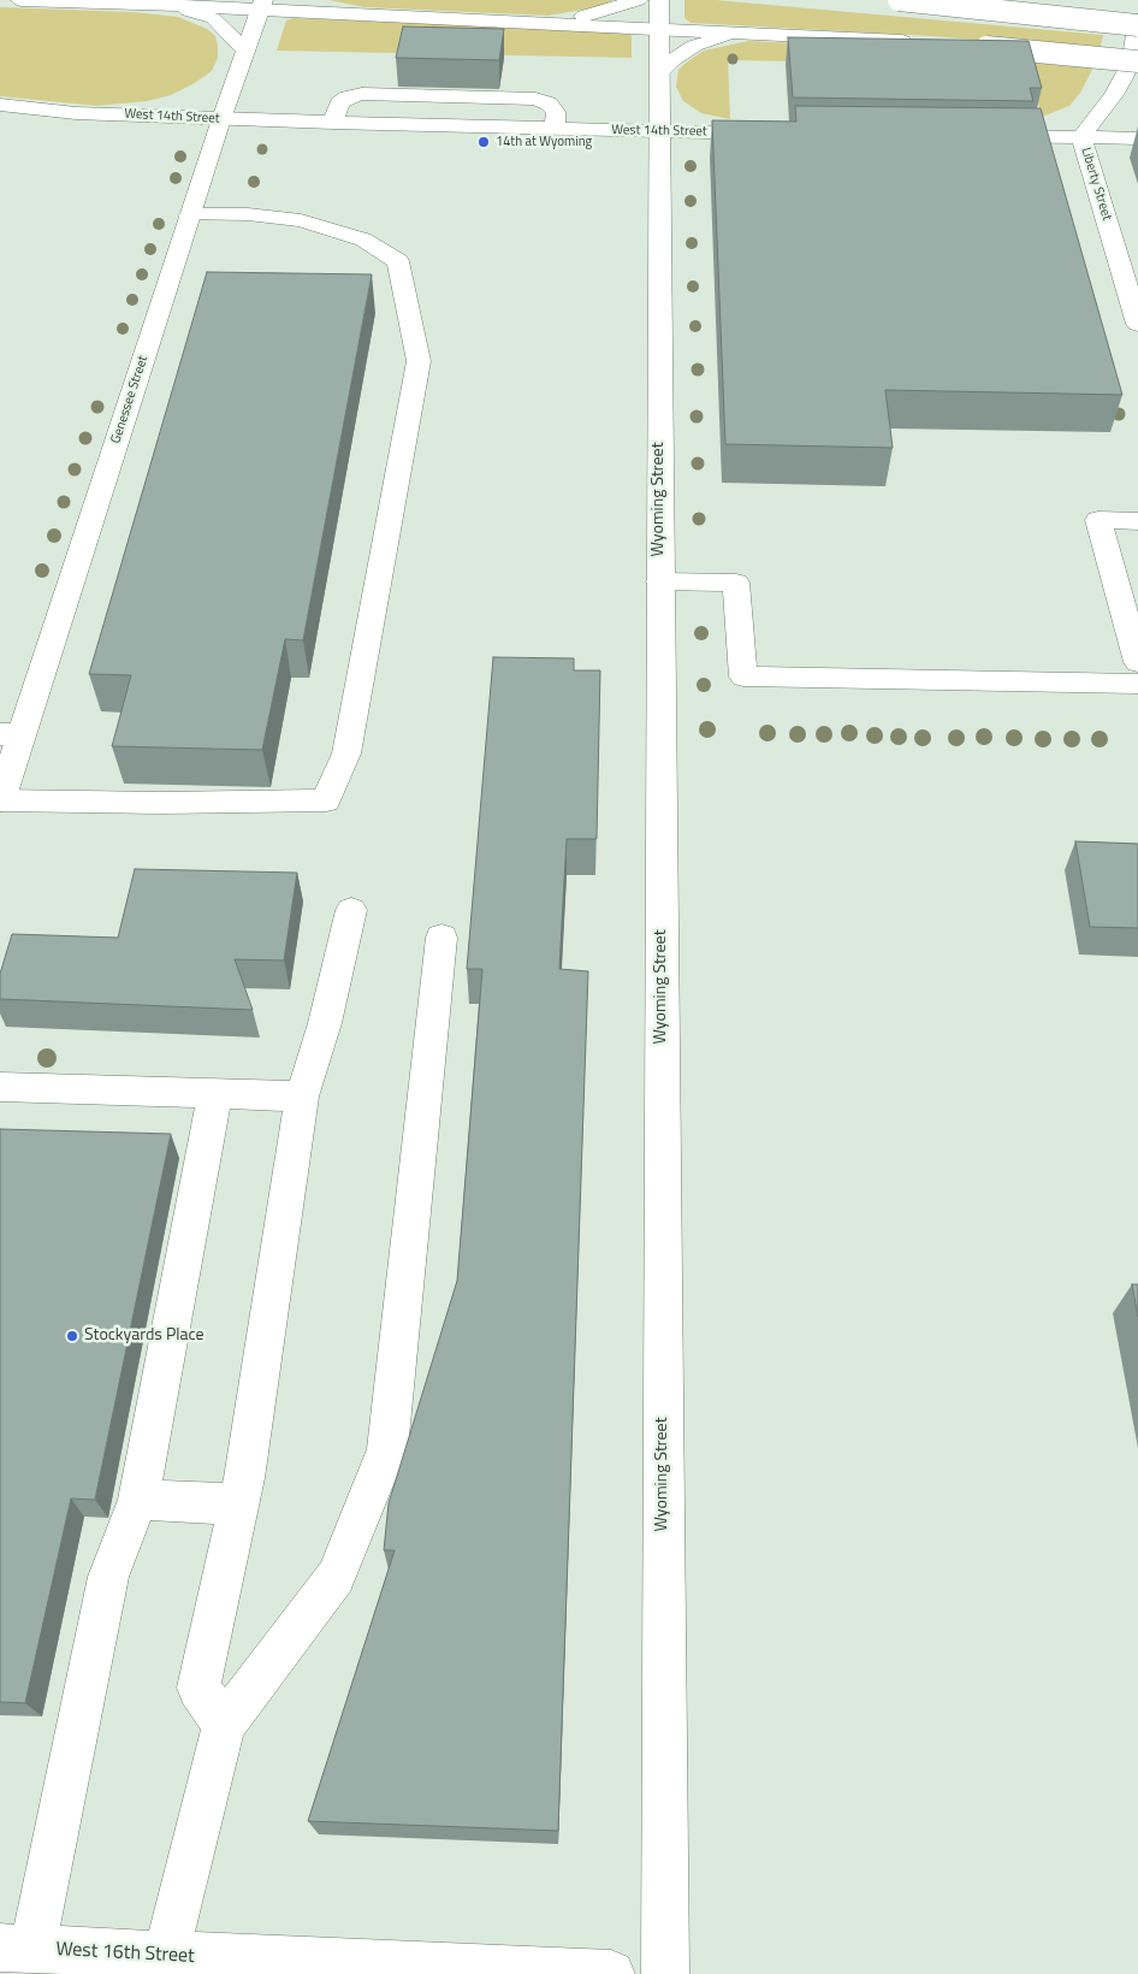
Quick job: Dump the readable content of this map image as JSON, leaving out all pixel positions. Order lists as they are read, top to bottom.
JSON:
{
  "streets": {
    "main road": [
      "West 14th Street",
      "Liberty Street",
      "Genessee Street",
      "Wyoming Street",
      "West 16th Street"
    ]
  },
  "crossings": [
    ["West 14th Street", "Genessee Street"],
    ["West 14th Street", "Wyoming Street"]
  ],
  "places": ["14th at Wyoming", "Stockyards Place"]
}
